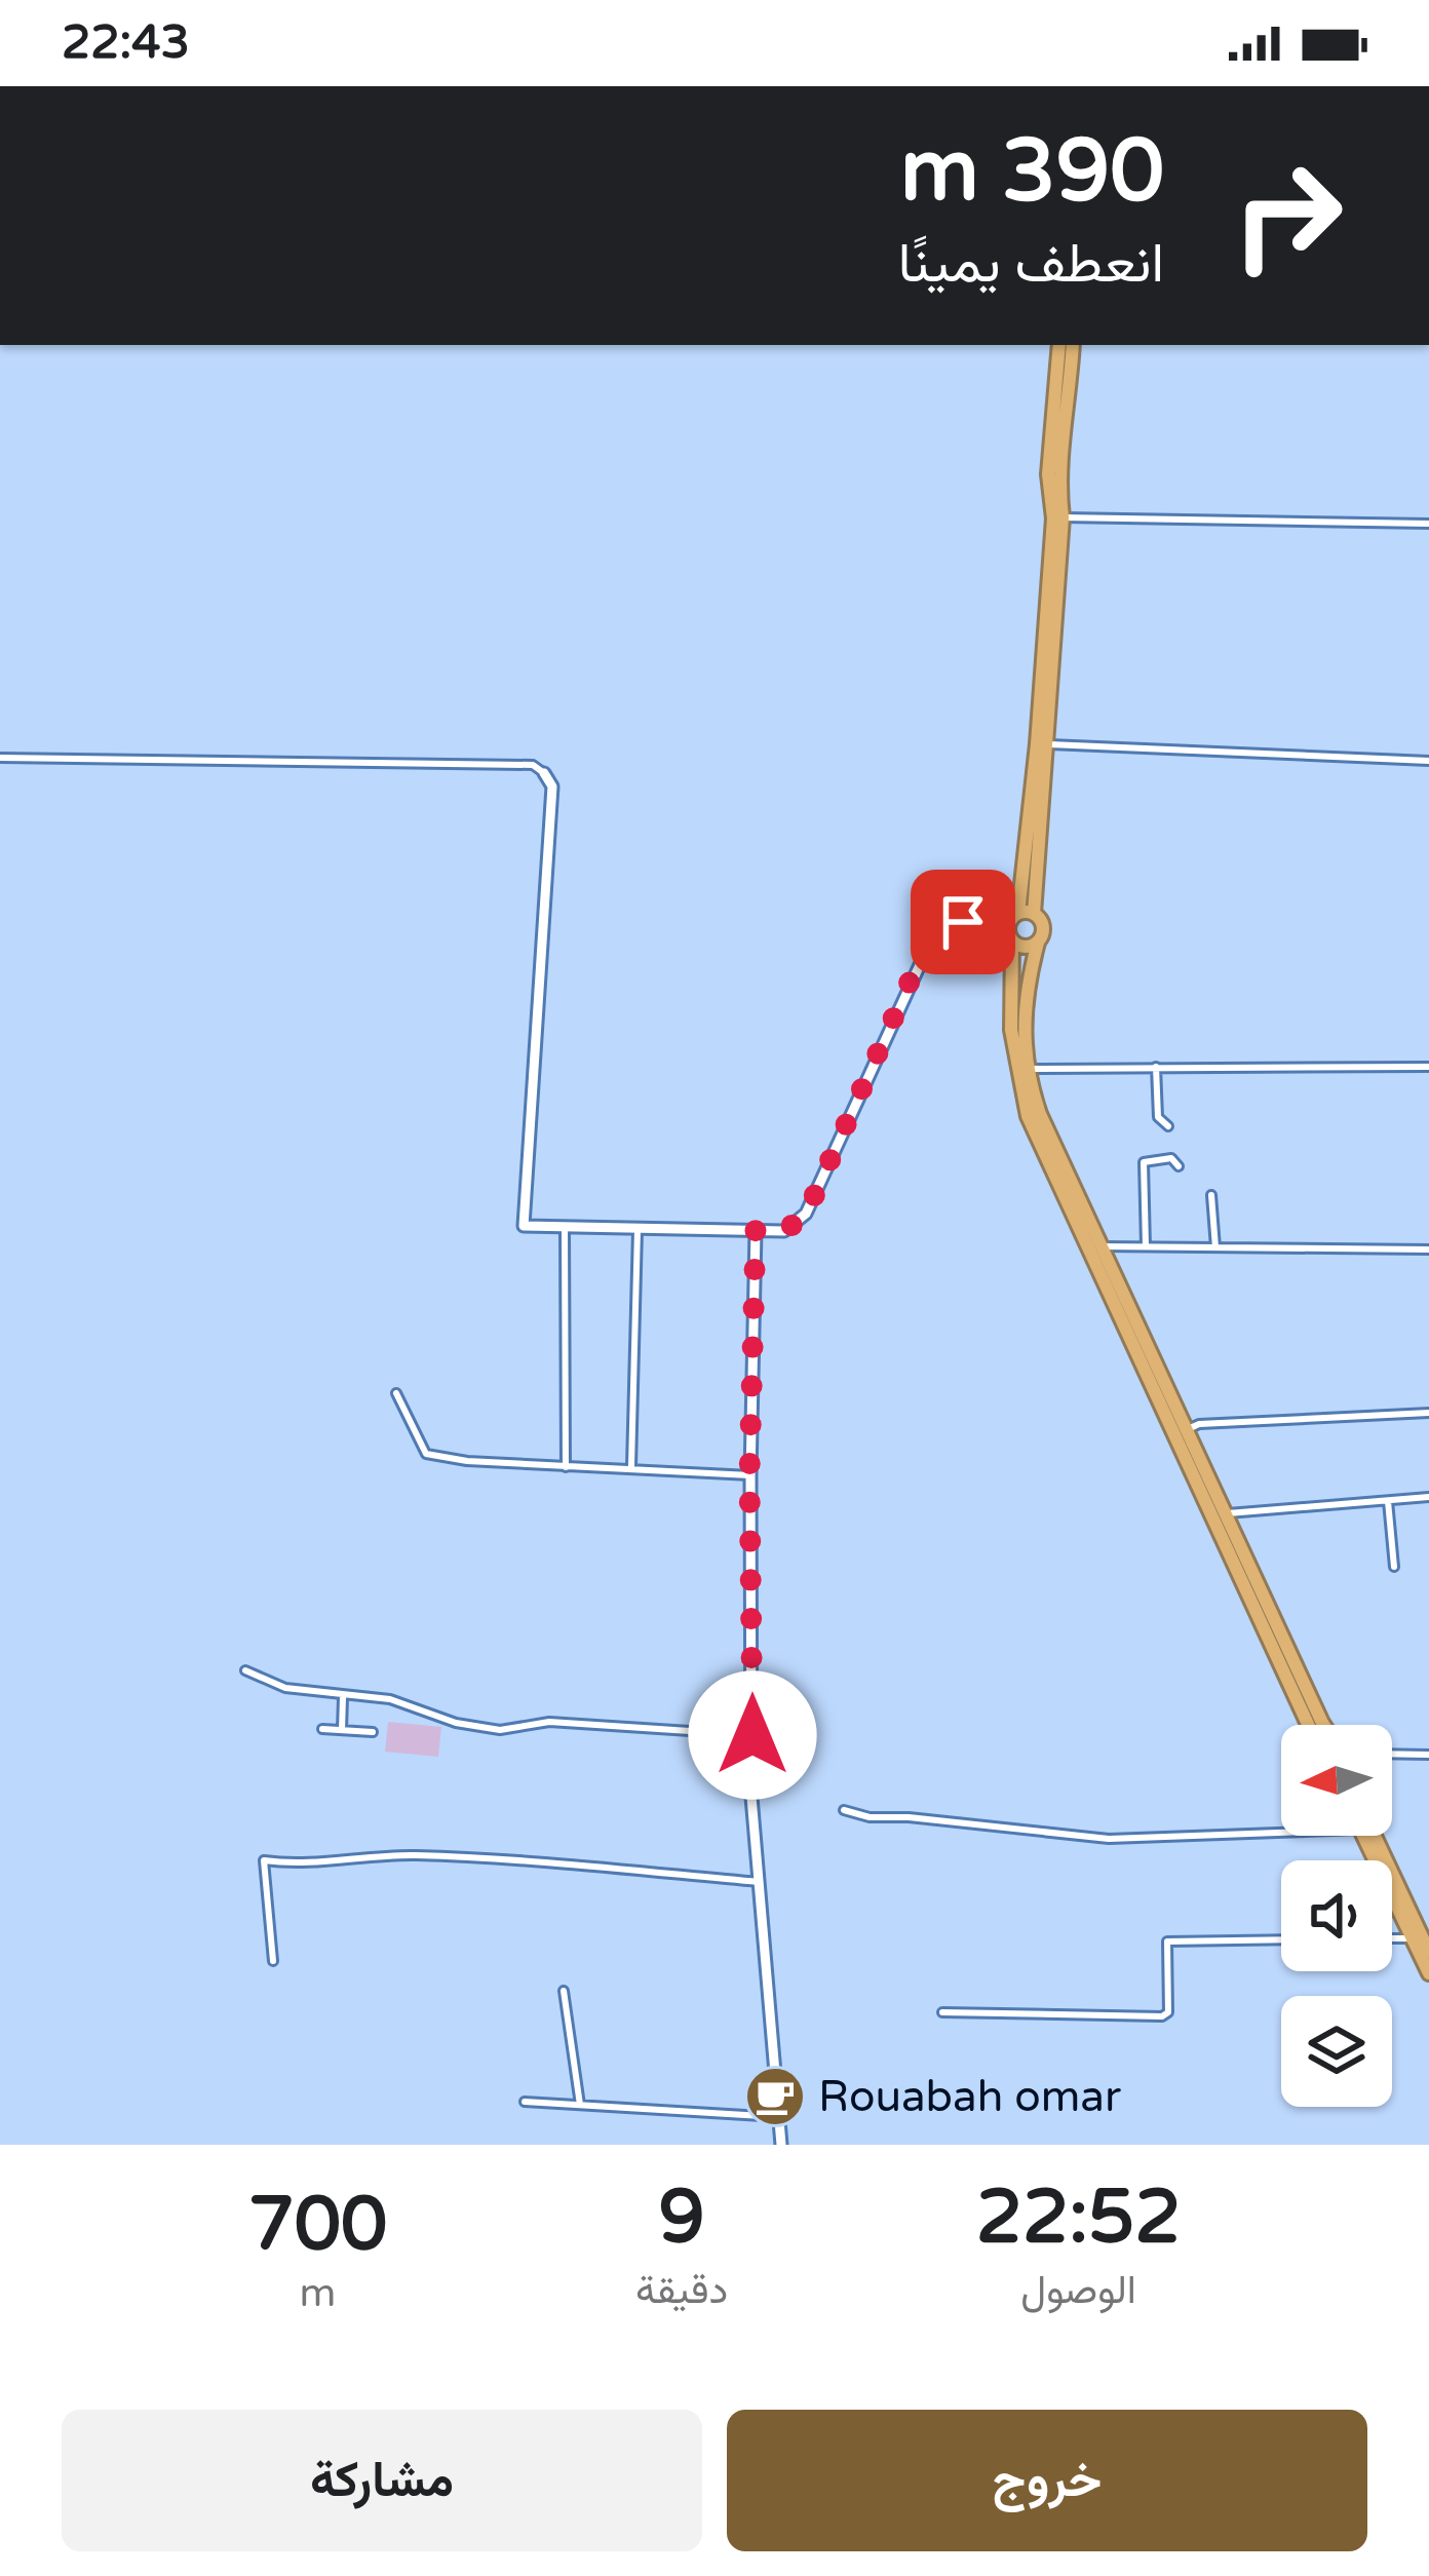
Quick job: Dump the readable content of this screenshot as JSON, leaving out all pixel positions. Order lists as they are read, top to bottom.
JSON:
{
  "places": {
    "cafe": ["Rouabah omar"]
  },
  "north": "left",
  "page": {
    "status": "22:43",
    "turn": ["390 m", "انعطف يمينًا"],
    "eta": [
      "22:52",
      "الوصول",
      "9",
      "دقيقة",
      "700",
      "m"
    ],
    "buttons": ["خروج", "مشاركة"]
  }
}
